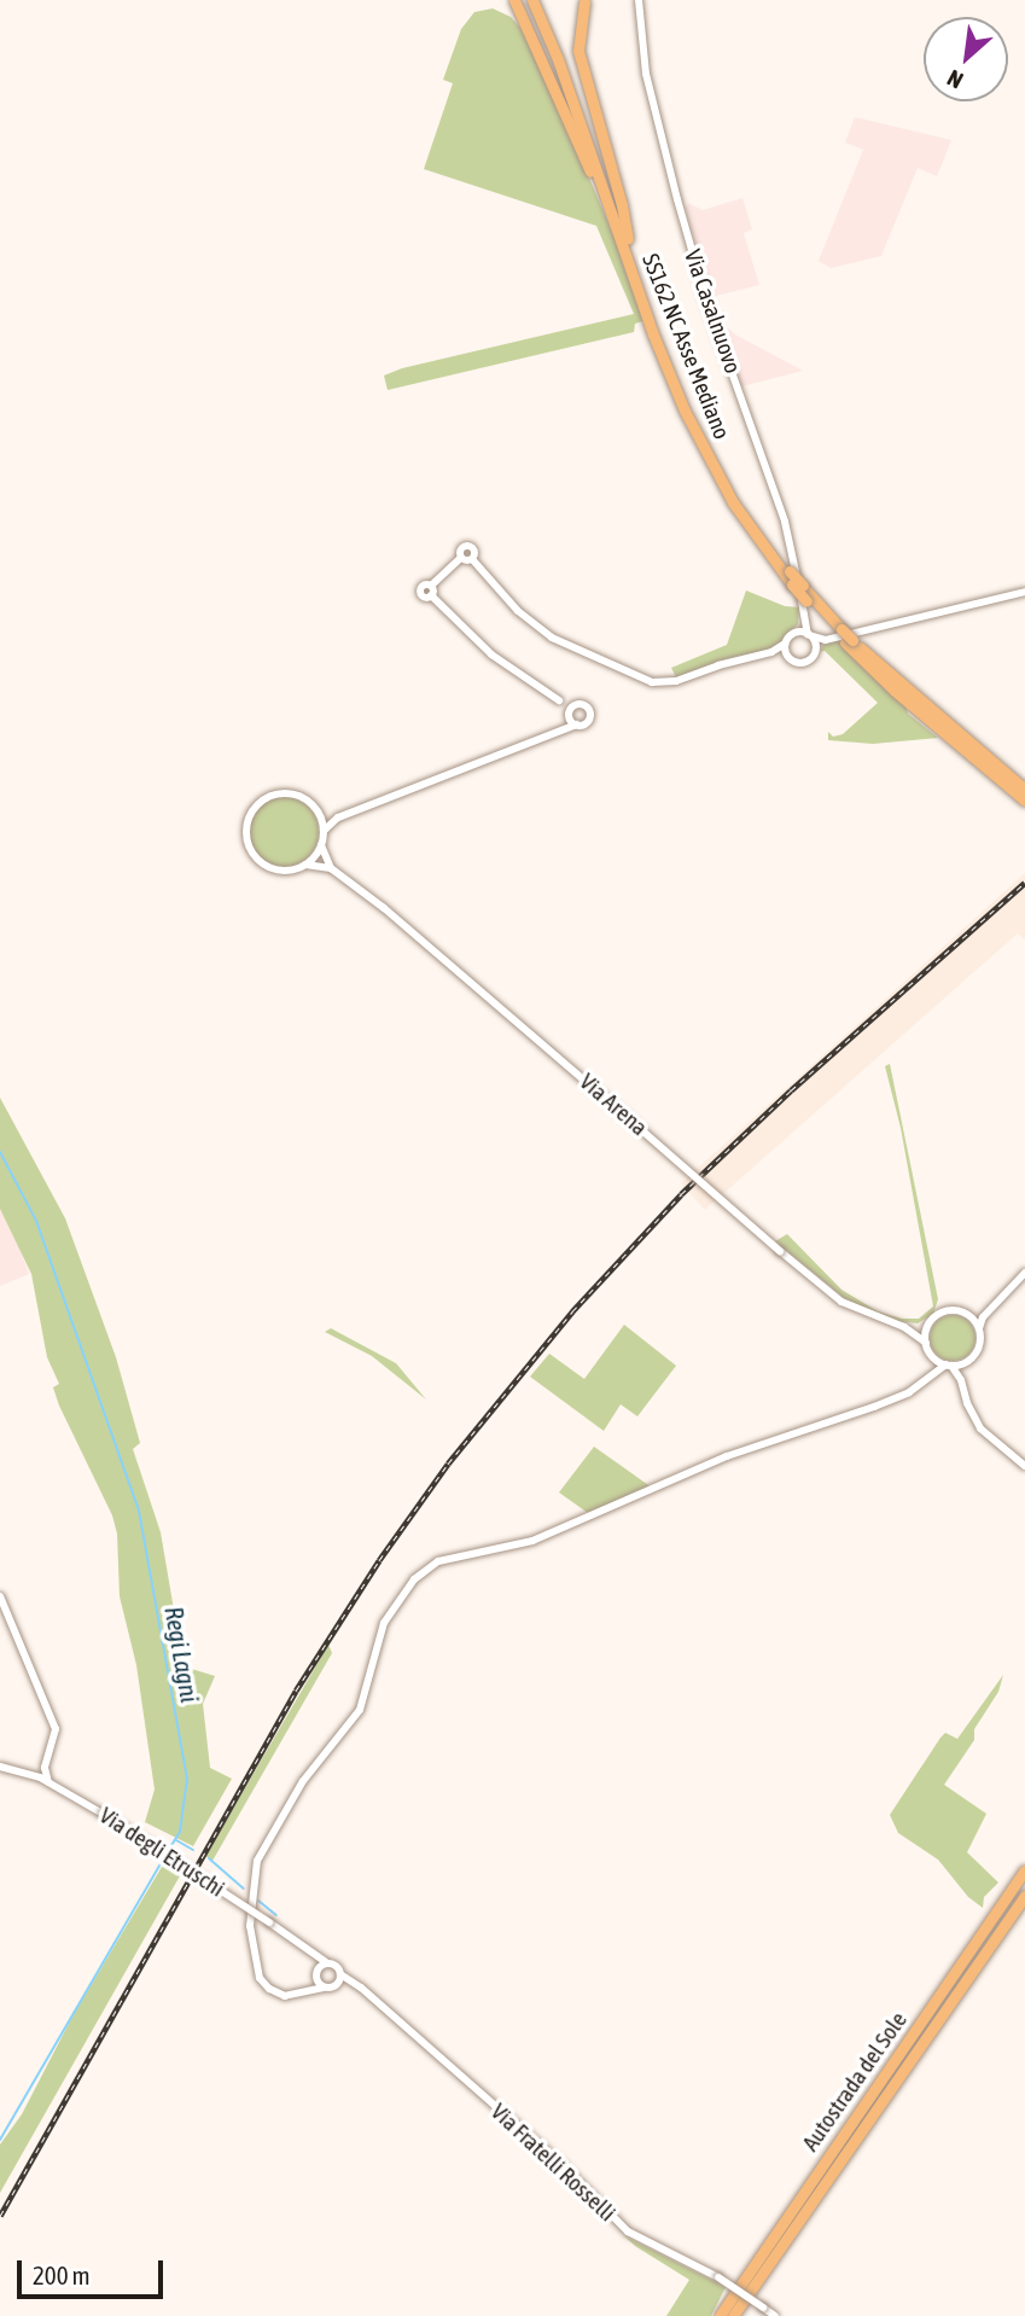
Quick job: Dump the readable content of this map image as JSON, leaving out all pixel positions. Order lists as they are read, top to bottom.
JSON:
{
  "streets": {
    "highway": ["SS162 NC Asse Mediano", "Autostrada del Sole"],
    "street": [
      "Via Casalnuovo",
      "Via Arena",
      "Via degli Etruschi",
      "Via Fratelli Rosselli"
    ]
  },
  "crossings": [
    ["Via degli Etruschi", "Via Fratelli Rosselli"]
  ],
  "water": ["Regi Lagni"],
  "scale_bar": "200 m",
  "north": "bottom left"
}
